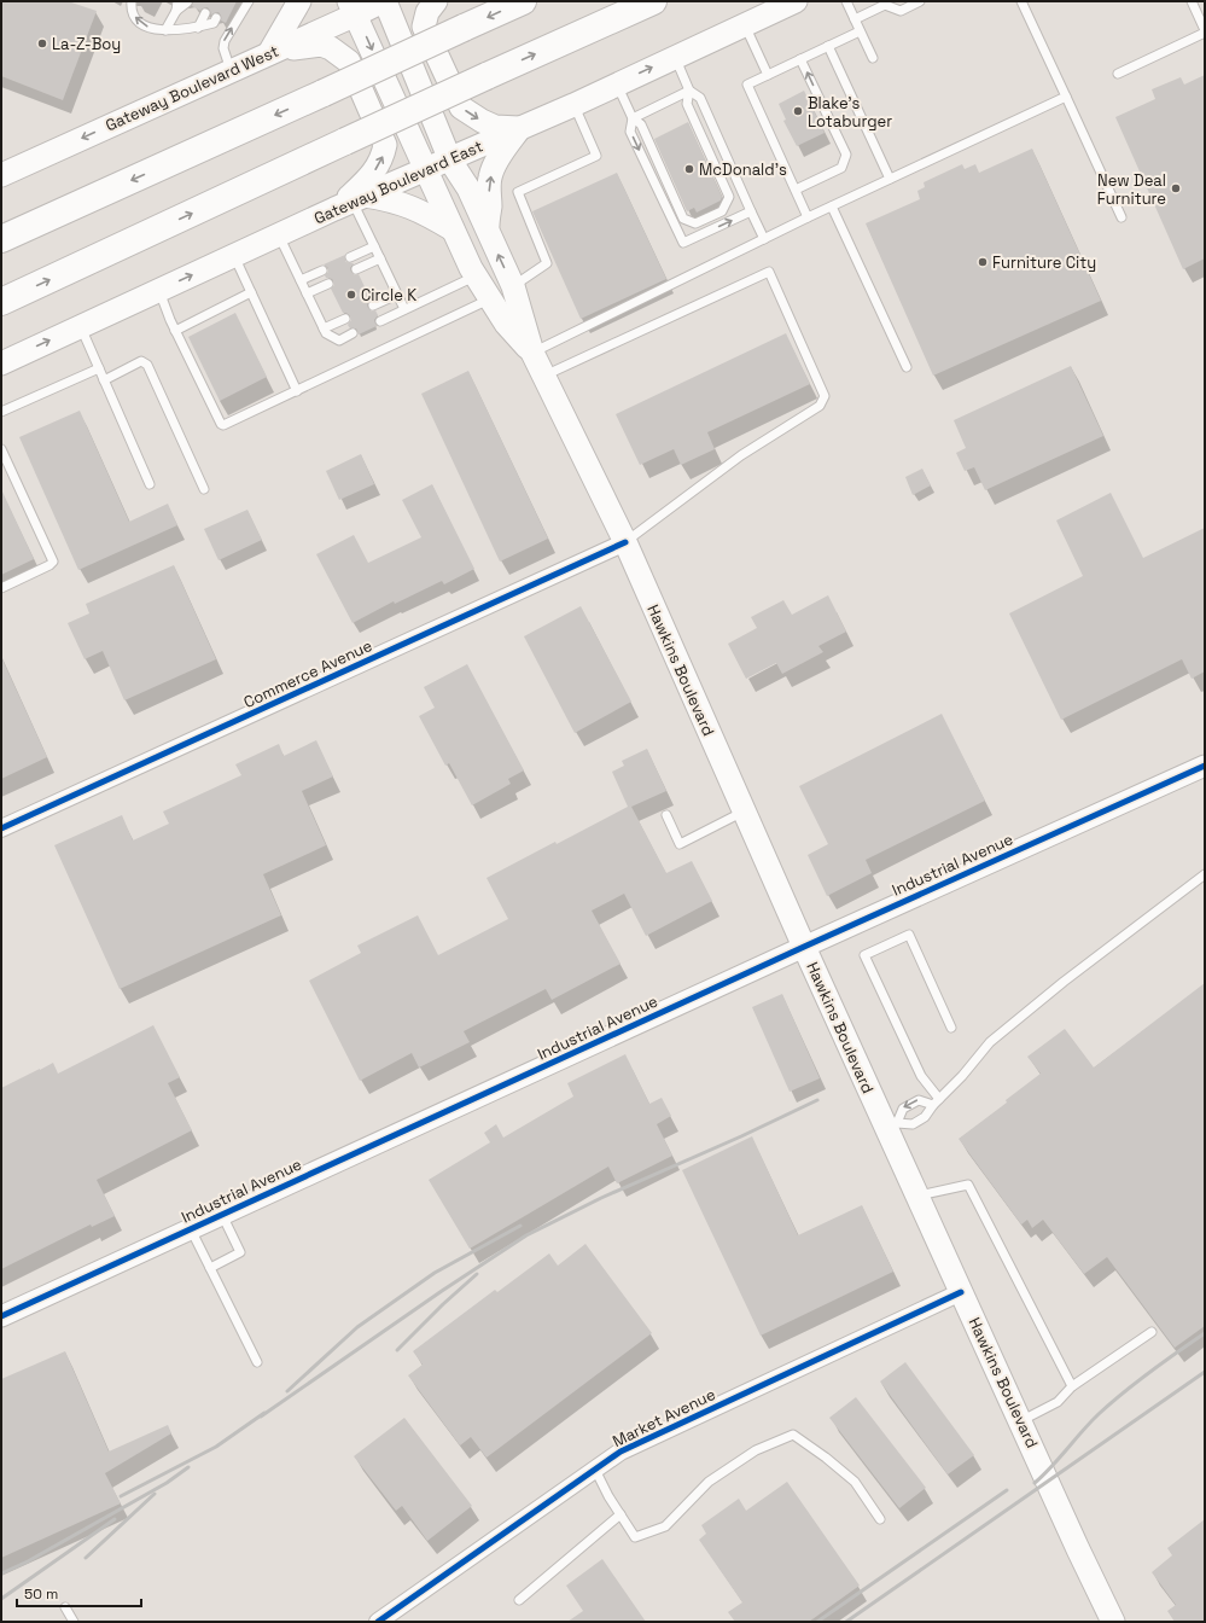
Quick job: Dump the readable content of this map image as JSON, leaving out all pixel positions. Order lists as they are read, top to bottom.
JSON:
{
  "streets": {
    "main road": ["Gateway Boulevard West", "Gateway Boulevard East", "Hawkins Boulevard"],
    "street": ["Commerce Avenue", "Industrial Avenue", "Market Avenue"]
  },
  "crossings": [
    ["Gateway Boulevard West", "Hawkins Boulevard"],
    ["Gateway Boulevard East", "Hawkins Boulevard"],
    ["Hawkins Boulevard", "Commerce Avenue"],
    ["Hawkins Boulevard", "Industrial Avenue"],
    ["Hawkins Boulevard", "Market Avenue"]
  ],
  "one_way": ["Gateway Boulevard West"],
  "places": [
    "La-Z-Boy",
    "Blake's Lotaburger",
    "McDonald's",
    "New Deal Furniture",
    "Furniture City",
    "Circle K"
  ],
  "scale_bar": "50 m"
}
